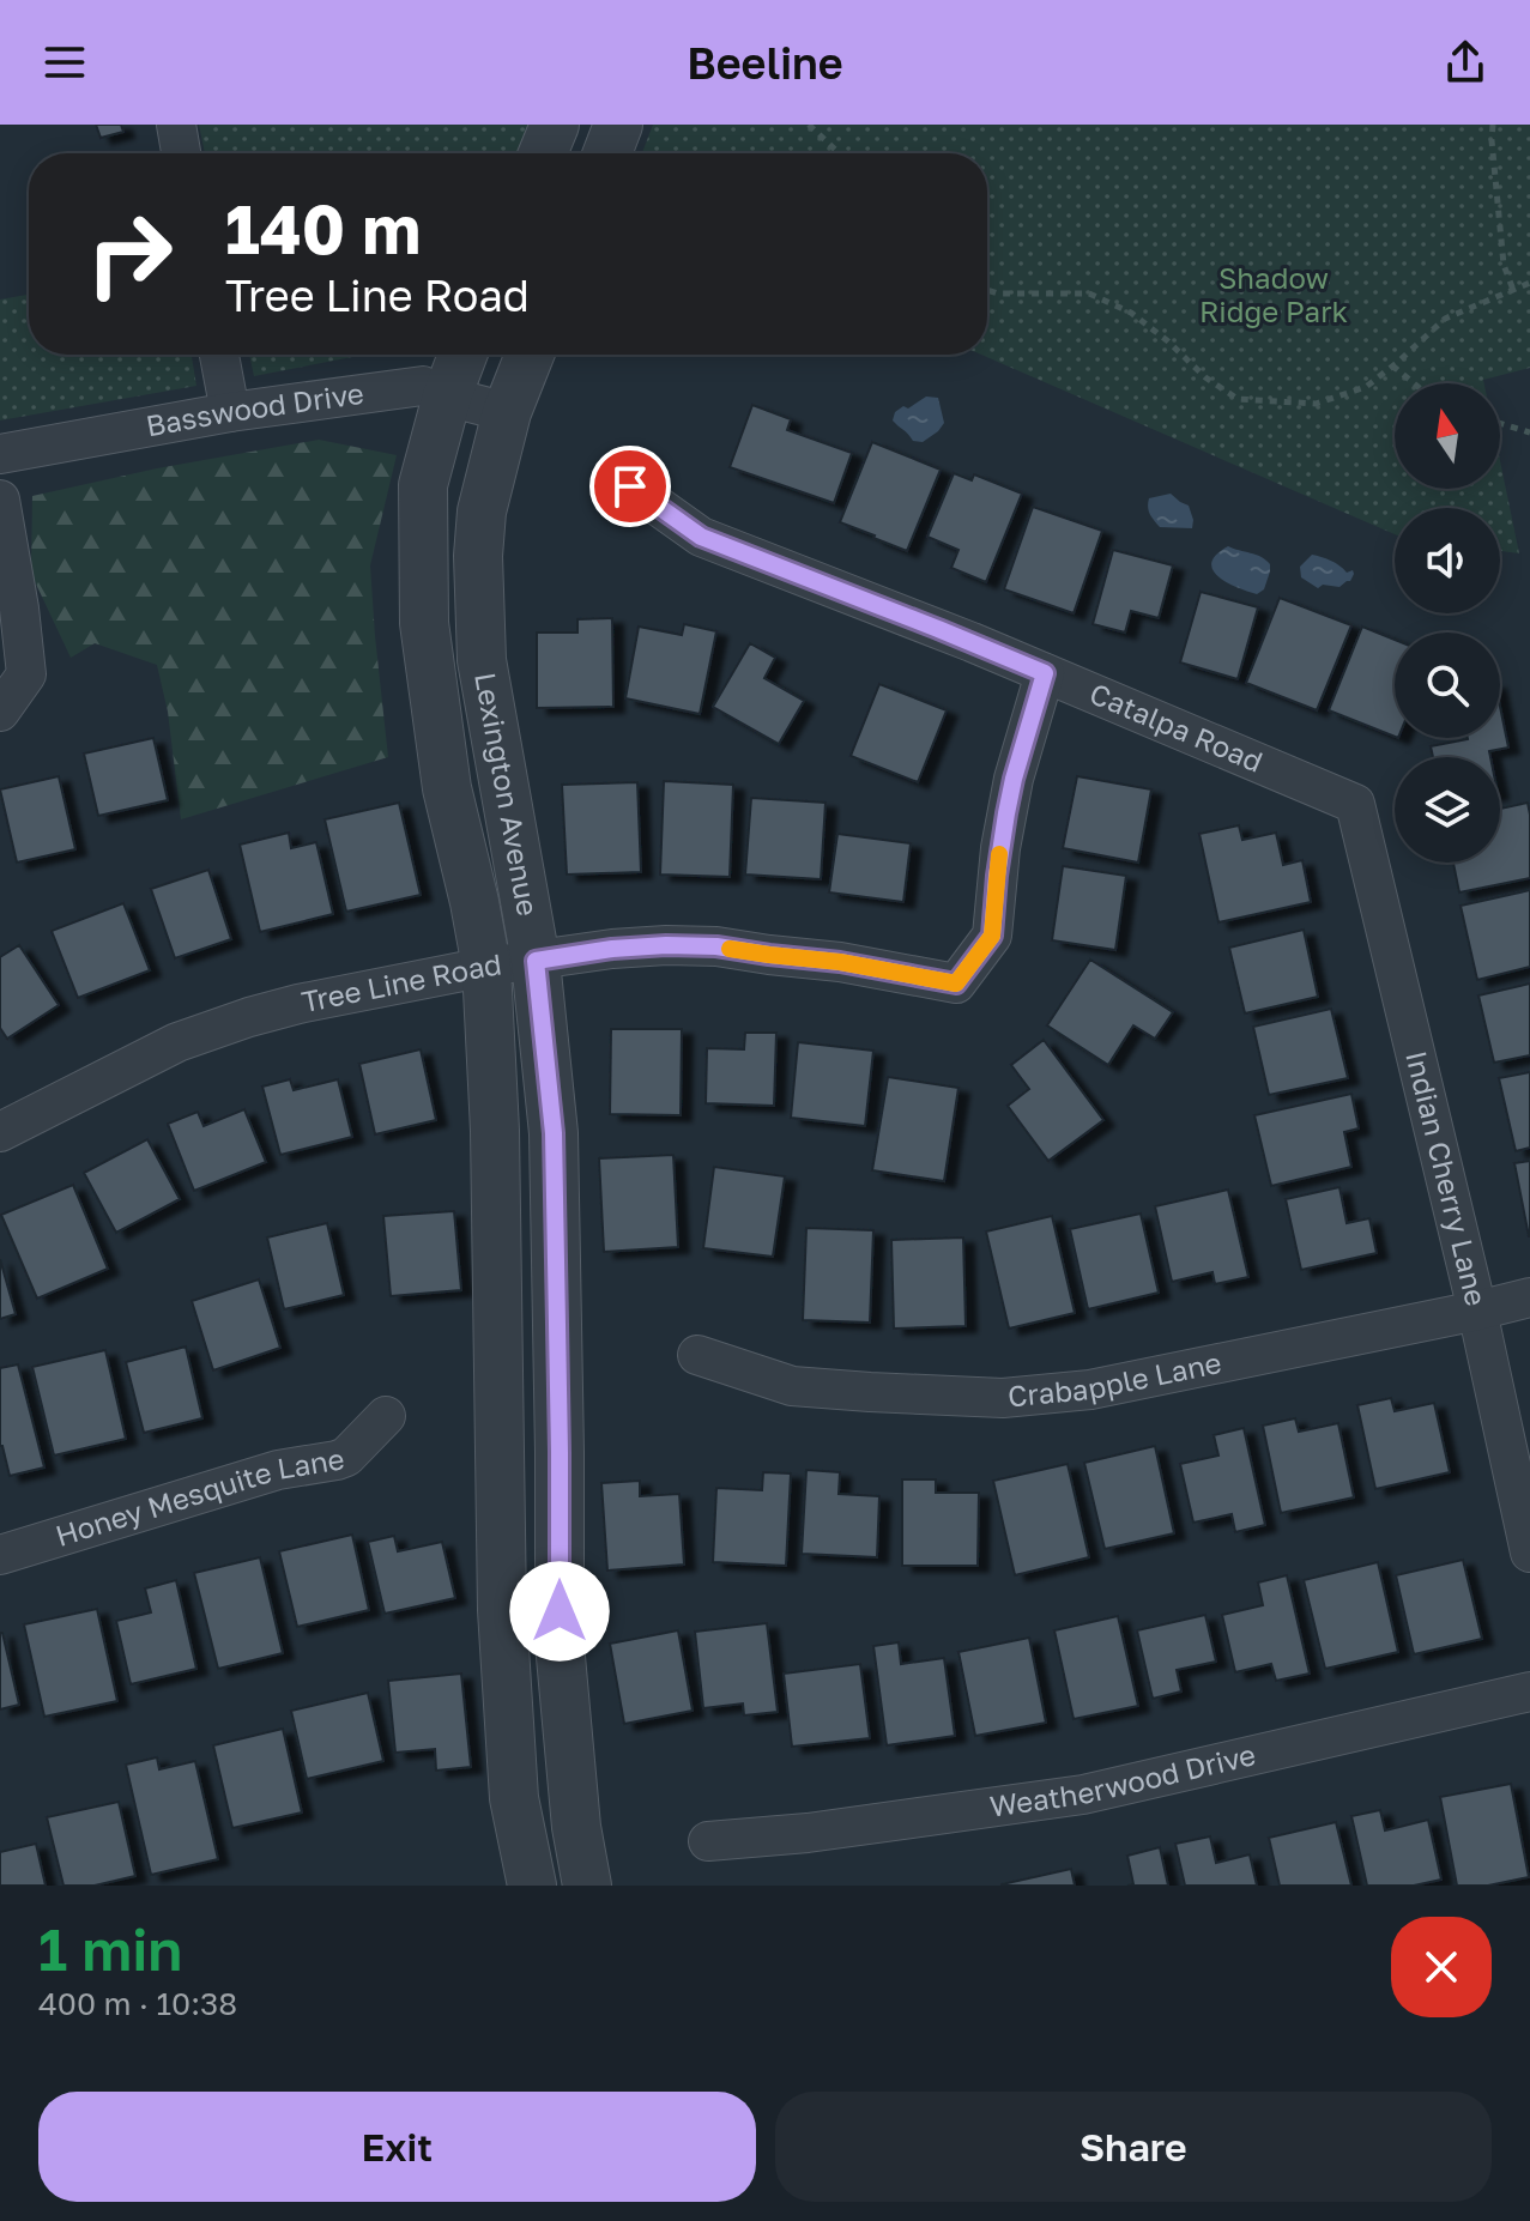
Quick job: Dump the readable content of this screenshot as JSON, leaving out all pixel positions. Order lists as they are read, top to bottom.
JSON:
{
  "streets": {
    "street": [
      "Basswood Drive",
      "Catalpa Road",
      "Lexington Avenue",
      "Tree Line Road",
      "Indian Cherry Lane",
      "Crabapple Lane",
      "Honey Mesquite Lane",
      "Weatherwood Drive"
    ]
  },
  "crossings": [
    ["Basswood Drive", "Lexington Avenue"],
    ["Catalpa Road", "Tree Line Road"],
    ["Catalpa Road", "Indian Cherry Lane"],
    ["Lexington Avenue", "Tree Line Road"],
    ["Indian Cherry Lane", "Crabapple Lane"]
  ],
  "parks": ["Shadow Ridge Park"],
  "north": "top",
  "page": {
    "header": "Beeline",
    "turn": ["140 m", "Tree Line Road"],
    "heading": ["1 min", "400 m · 10:38"],
    "buttons": ["Exit", "Share"]
  }
}
